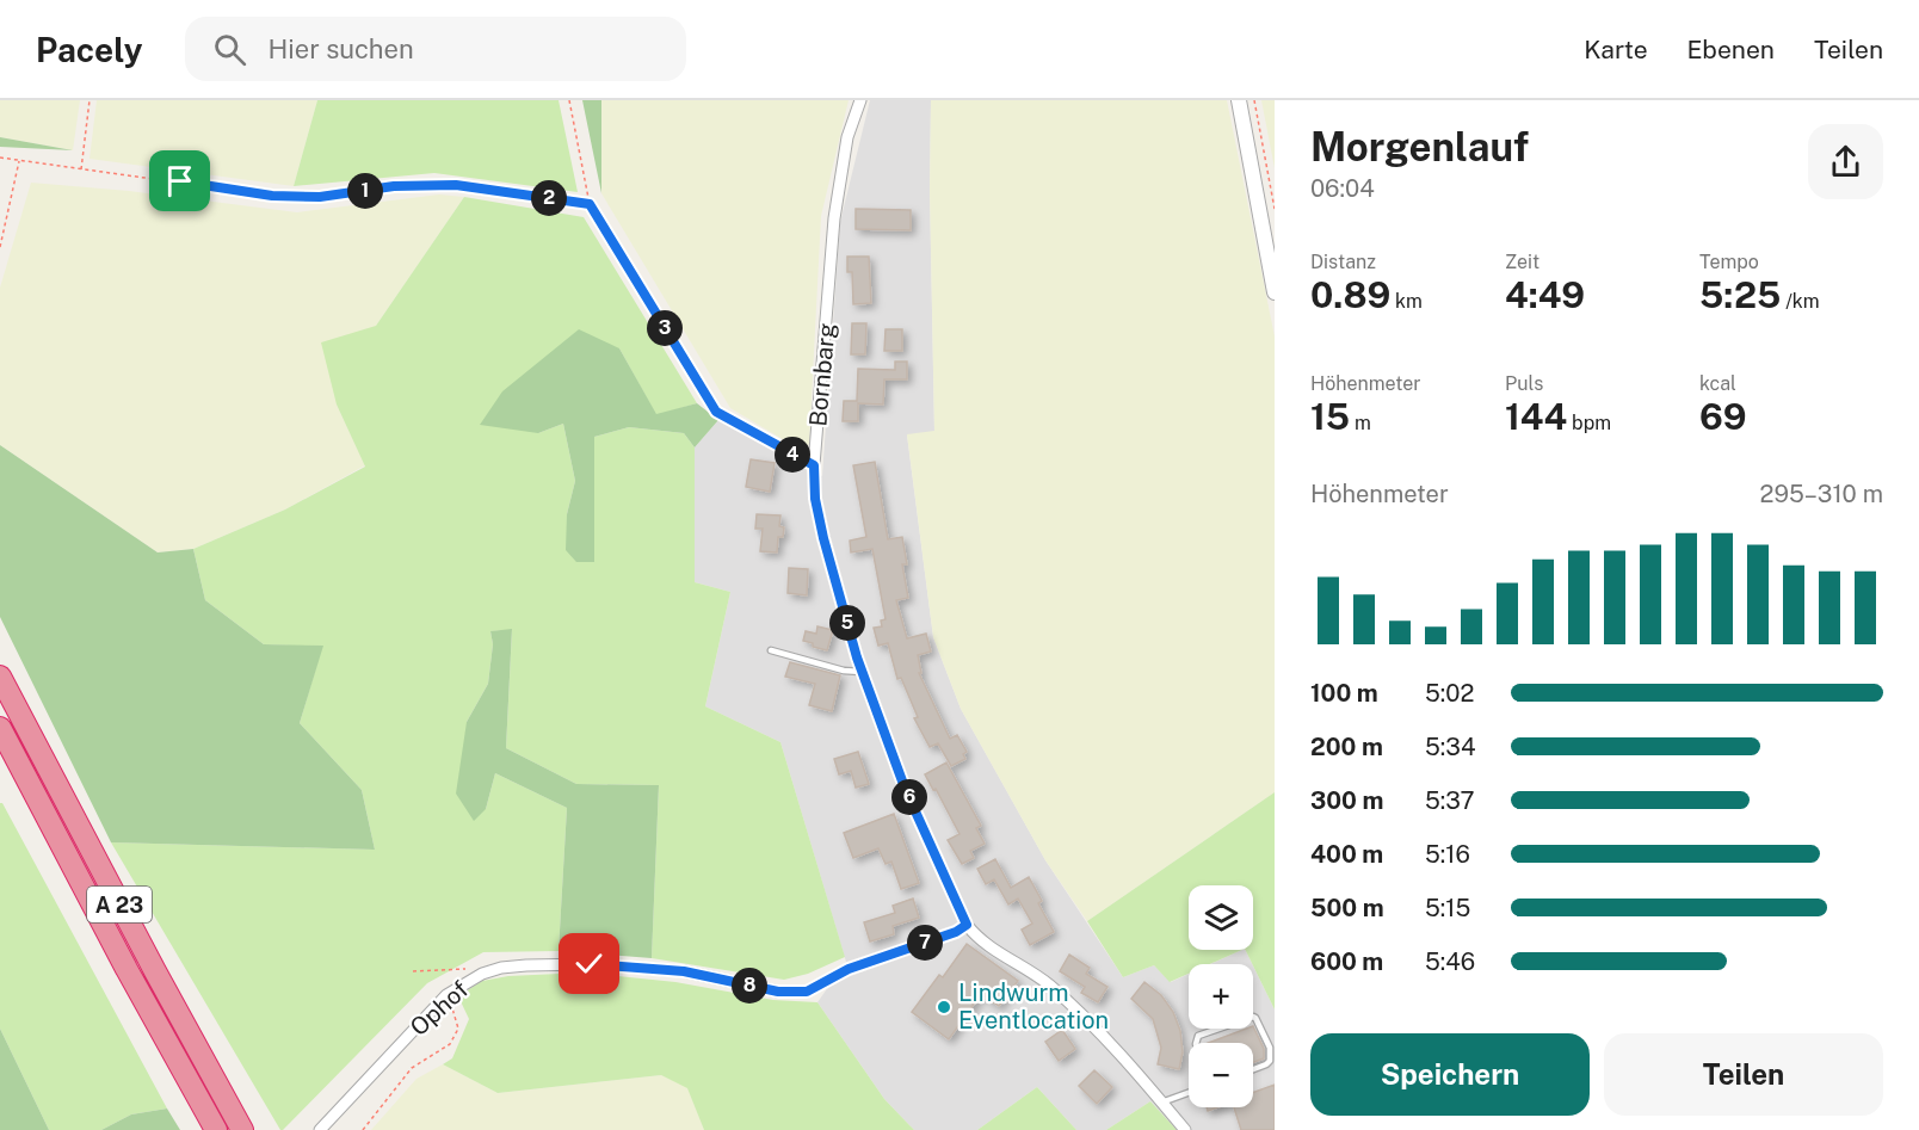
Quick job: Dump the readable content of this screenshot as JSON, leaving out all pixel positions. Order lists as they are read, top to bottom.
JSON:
{
  "streets": {
    "highway": ["A 23"],
    "street": ["Bornbarg", "Ophof"]
  },
  "crossings": [
    ["Bornbarg", "Ophof"]
  ],
  "places": ["Lindwurm Eventlocation"],
  "page": {
    "header": "Pacely",
    "search": "Hier suchen",
    "nav": ["Karte", "Ebenen", "Teilen"],
    "heading": ["Morgenlauf", "06:04"],
    "pins": [
      "1",
      "2",
      "3",
      "4",
      "5",
      "6",
      "7",
      "8"
    ],
    "stats": [
      ["Distanz", "0.89 km"],
      ["Zeit", "4:49"],
      ["Tempo", "5:25 /km"],
      ["Höhenmeter", "15 m"],
      ["Puls", "144 bpm"],
      ["kcal", "69"]
    ],
    "chart": ["Höhenmeter", "295–310 m"],
    "list": [
      {
        "name": "100 m",
        "note": "5:02"
      },
      {
        "name": "200 m",
        "note": "5:34"
      },
      {
        "name": "300 m",
        "note": "5:37"
      },
      {
        "name": "400 m",
        "note": "5:16"
      },
      {
        "name": "500 m",
        "note": "5:15"
      },
      {
        "name": "600 m",
        "note": "5:46"
      }
    ],
    "map_buttons": ["+", "−"],
    "buttons": ["Speichern", "Teilen"]
  }
}
